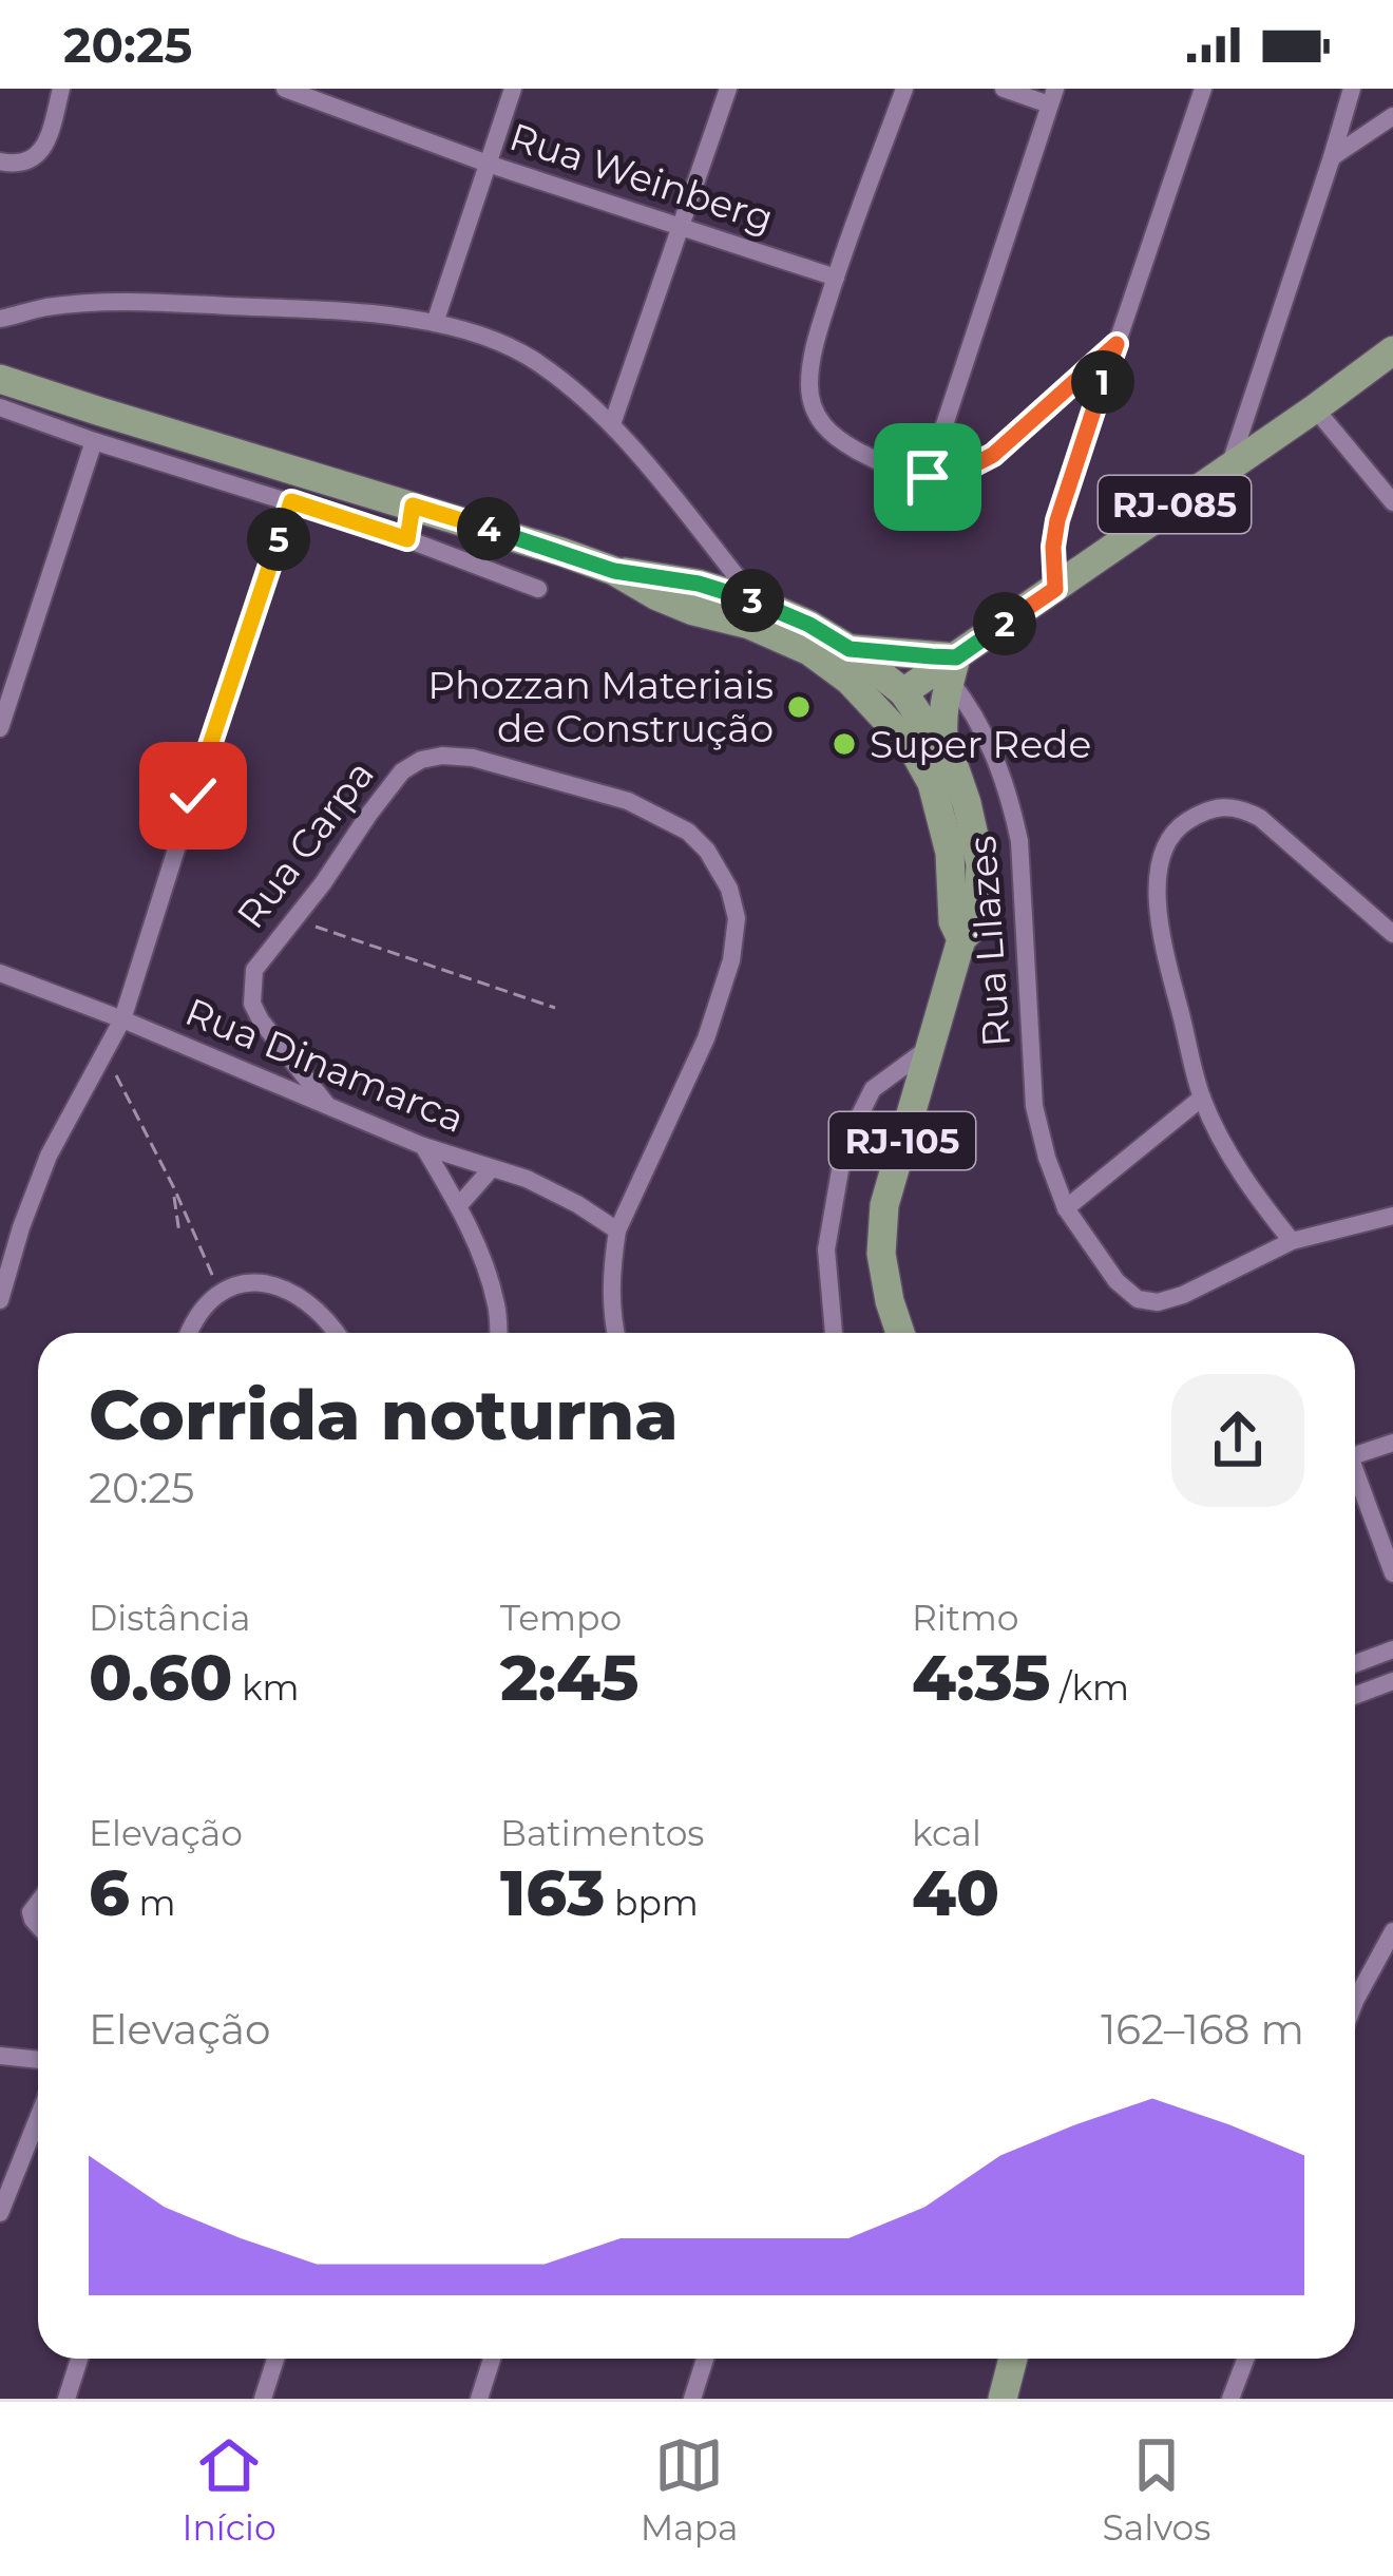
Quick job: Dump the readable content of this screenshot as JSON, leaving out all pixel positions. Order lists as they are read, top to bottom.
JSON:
{
  "streets": {
    "main road": ["RJ-085", "RJ-105"],
    "street": [
      "Rua Weinberg",
      "Rua Carpa",
      "Rua Lilazes",
      "Rua Dinamarca"
    ]
  },
  "crossings": [
    ["RJ-085", "Rua Lilazes"],
    ["RJ-085", "RJ-105"],
    ["Rua Carpa", "Rua Dinamarca"]
  ],
  "places": ["Phozzan Materiais de Construção", "Super Rede"],
  "page": {
    "status": "20:25",
    "pins": [
      "1",
      "4",
      "5",
      "3",
      "2"
    ],
    "heading": ["Corrida noturna", "20:25"],
    "stats": [
      ["Distância", "0.60 km"],
      ["Tempo", "2:45"],
      ["Ritmo", "4:35 /km"],
      ["Elevação", "6 m"],
      ["Batimentos", "163 bpm"],
      ["kcal", "40"]
    ],
    "chart": ["Elevação", "162–168 m"],
    "tabs": ["Início", "Mapa", "Salvos"]
  }
}
